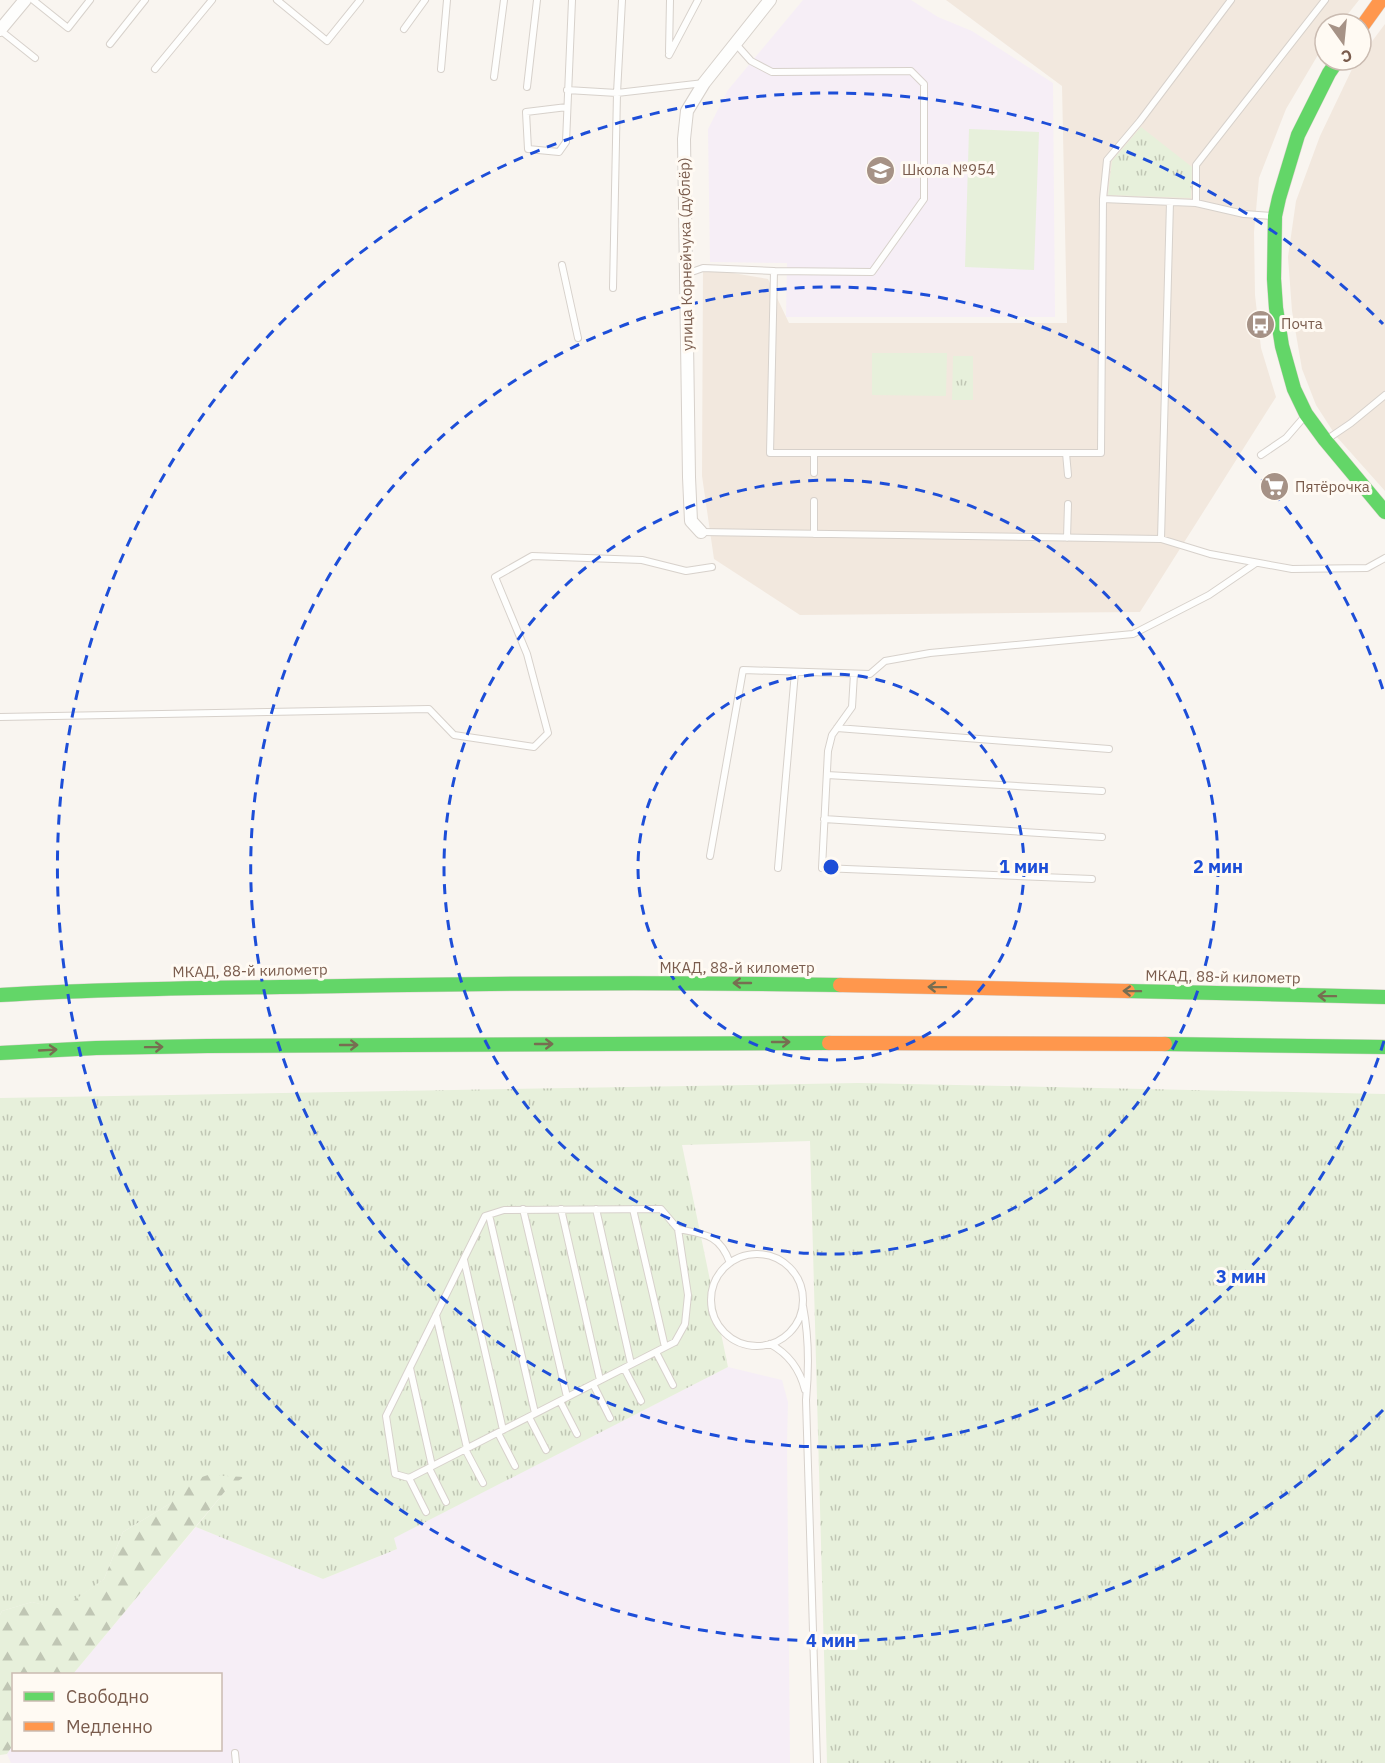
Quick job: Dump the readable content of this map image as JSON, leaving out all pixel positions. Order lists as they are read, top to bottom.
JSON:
{
  "streets": {
    "main road": ["МКАД, 88-й километр"],
    "street": ["улица Корнейчука (дублёр)"]
  },
  "places": {
    "school or university": ["Школа №954"],
    "bus stop": ["Почта"],
    "supermarket": ["Пятёрочка"]
  },
  "legend": ["Свободно", "Медленно"],
  "north": "bottom",
  "rings": [
    "1 мин",
    "2 мин",
    "3 мин",
    "4 мин"
  ]
}
